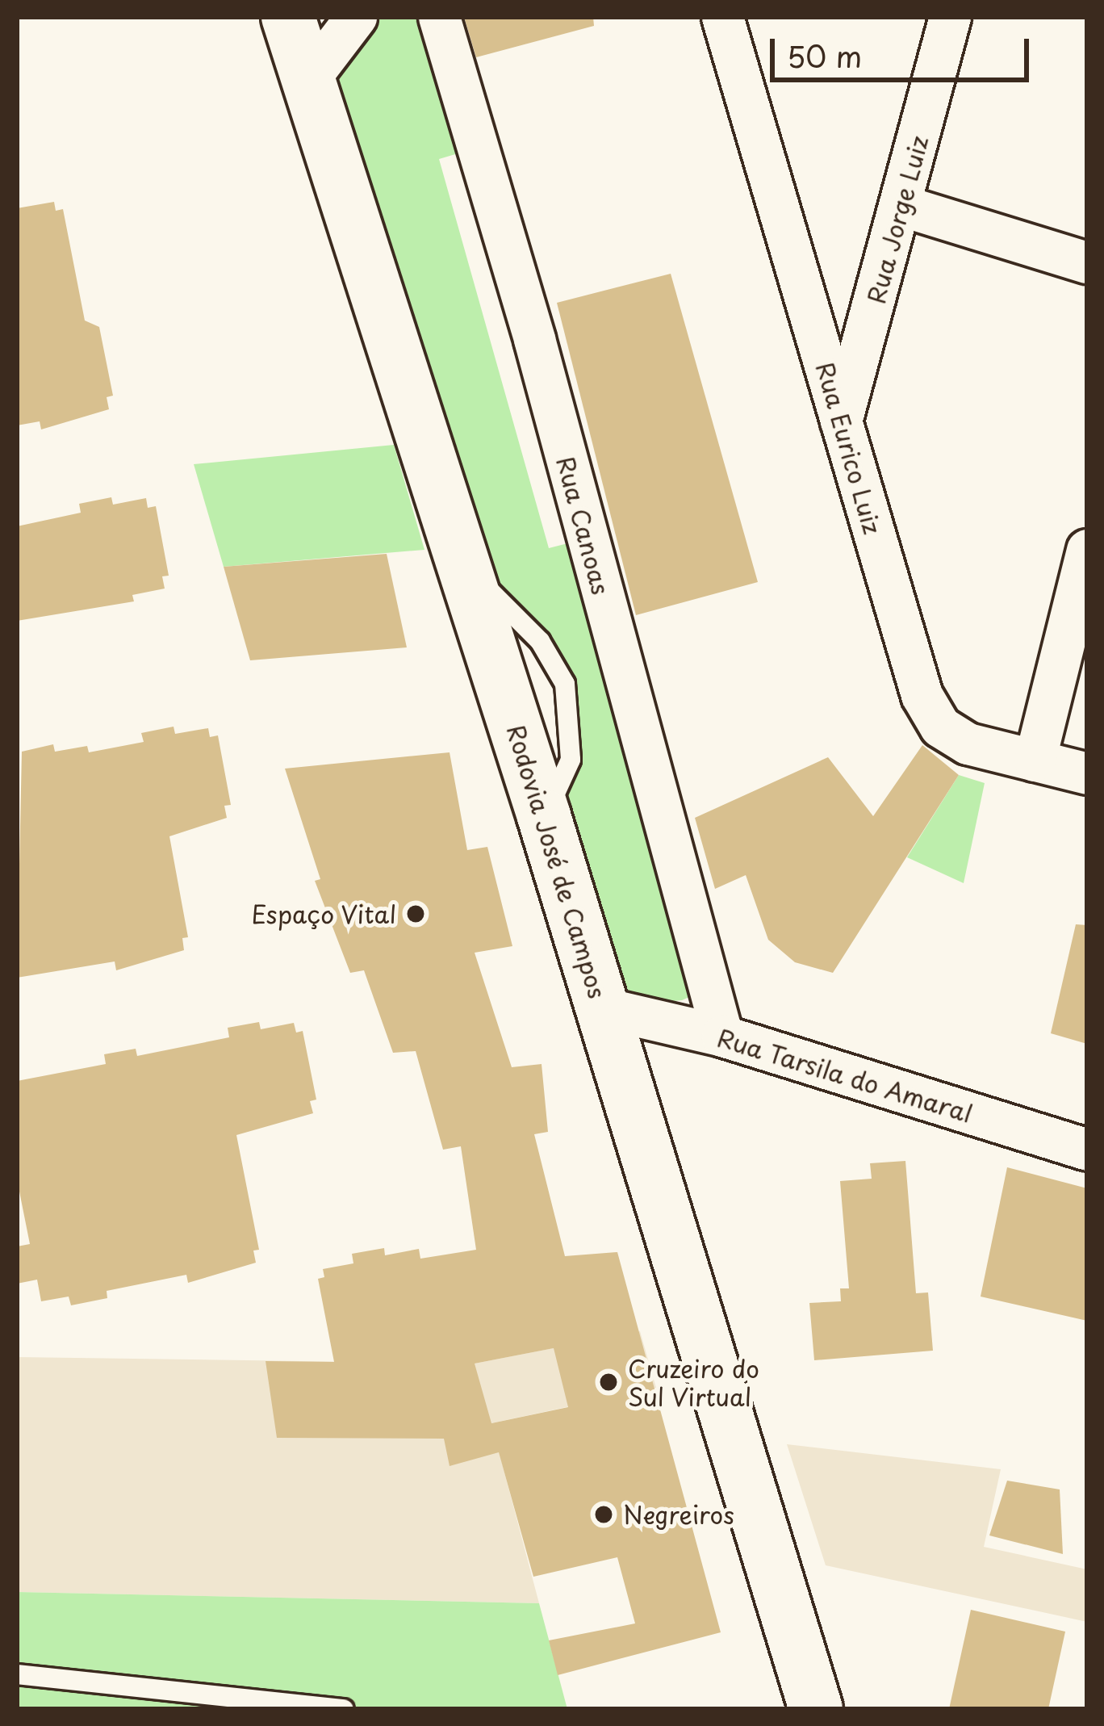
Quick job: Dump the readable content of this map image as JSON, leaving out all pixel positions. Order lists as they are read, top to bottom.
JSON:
{
  "streets": {
    "main road": ["Rodovia José de Campos"],
    "street": [
      "Rua Jorge Luiz",
      "Rua Eurico Luiz",
      "Rua Canoas",
      "Rua Tarsila do Amaral"
    ]
  },
  "crossings": [
    ["Rua Jorge Luiz", "Rua Eurico Luiz"],
    ["Rua Canoas", "Rua Tarsila do Amaral"],
    ["Rodovia José de Campos", "Rua Tarsila do Amaral"]
  ],
  "places": ["Espaço Vital", "Cruzeiro do Sul Virtual", "Negreiros"],
  "scale_bar": "50 m"
}
